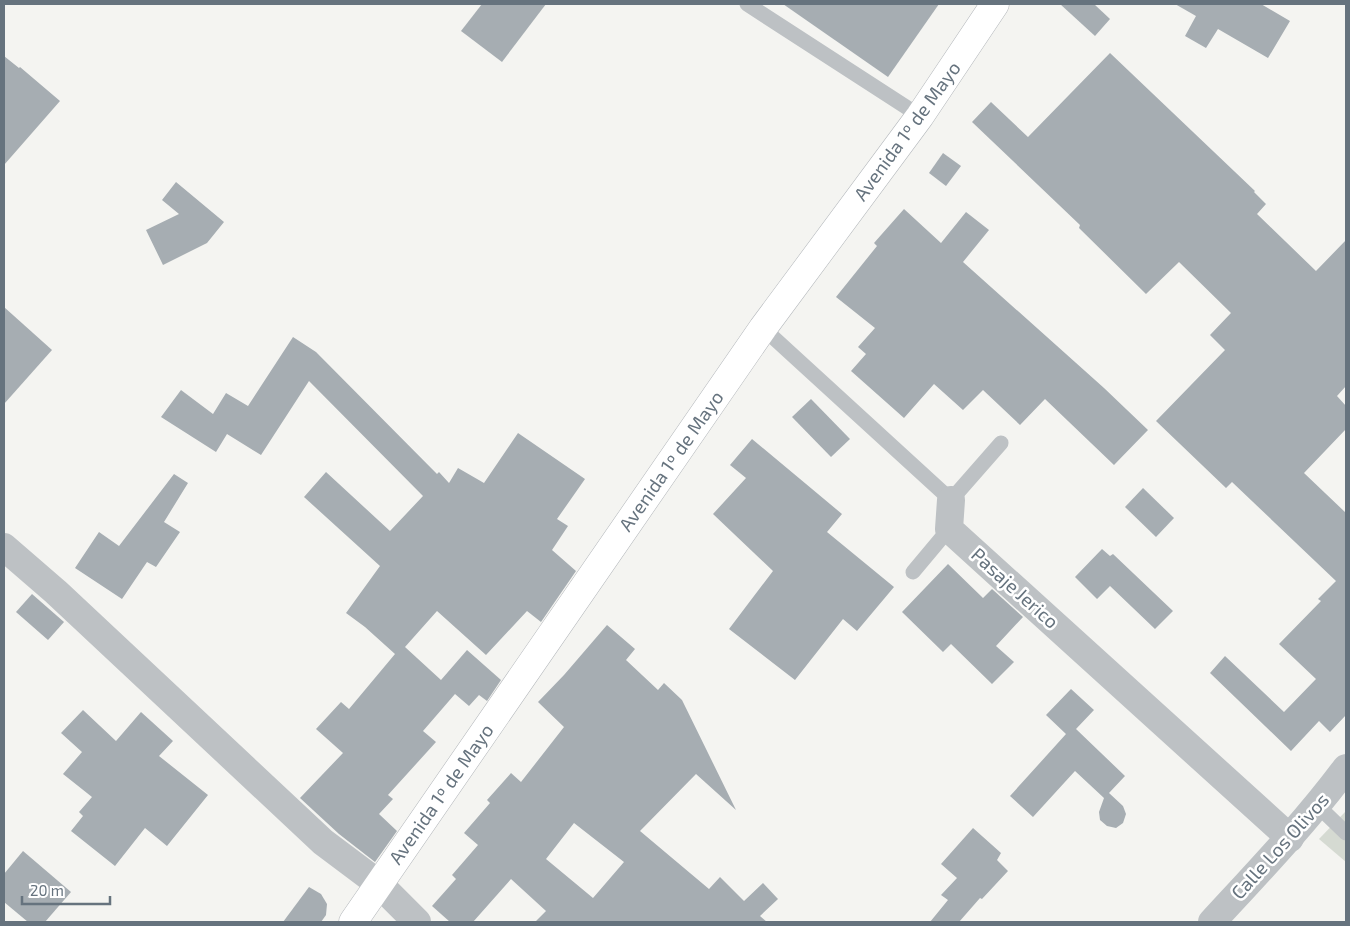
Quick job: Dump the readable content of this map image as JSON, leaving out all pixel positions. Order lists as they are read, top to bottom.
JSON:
{
  "streets": {
    "main road": ["Avenida 1º de Mayo"],
    "street": ["Pasaje Jerico", "Calle Los Olivos"]
  },
  "crossings": [
    ["Pasaje Jerico", "Calle Los Olivos"]
  ],
  "scale_bar": "20 m"
}
